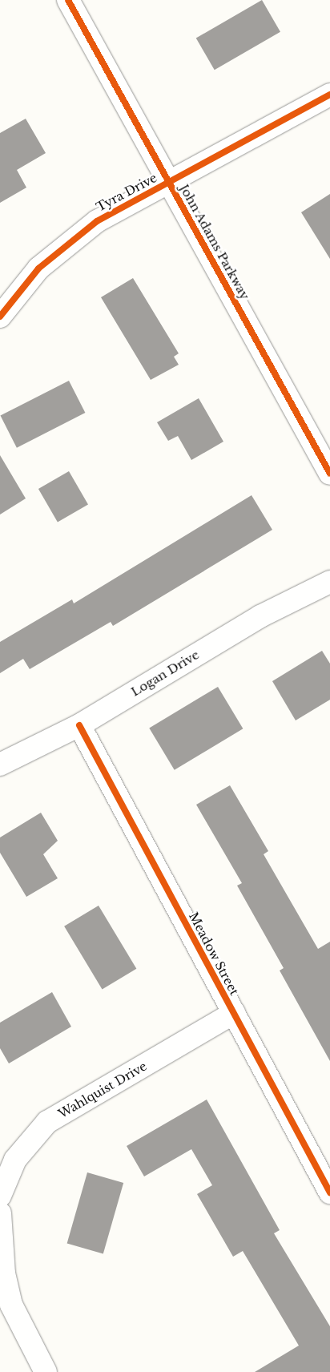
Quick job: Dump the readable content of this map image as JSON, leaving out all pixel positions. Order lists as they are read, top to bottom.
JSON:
{
  "streets": {
    "street": [
      "Tyra Drive",
      "John Adams Parkway",
      "Logan Drive",
      "Meadow Street",
      "Wahlquist Drive"
    ]
  },
  "crossings": [
    ["Tyra Drive", "John Adams Parkway"],
    ["Logan Drive", "Meadow Street"],
    ["Meadow Street", "Wahlquist Drive"]
  ]
}
